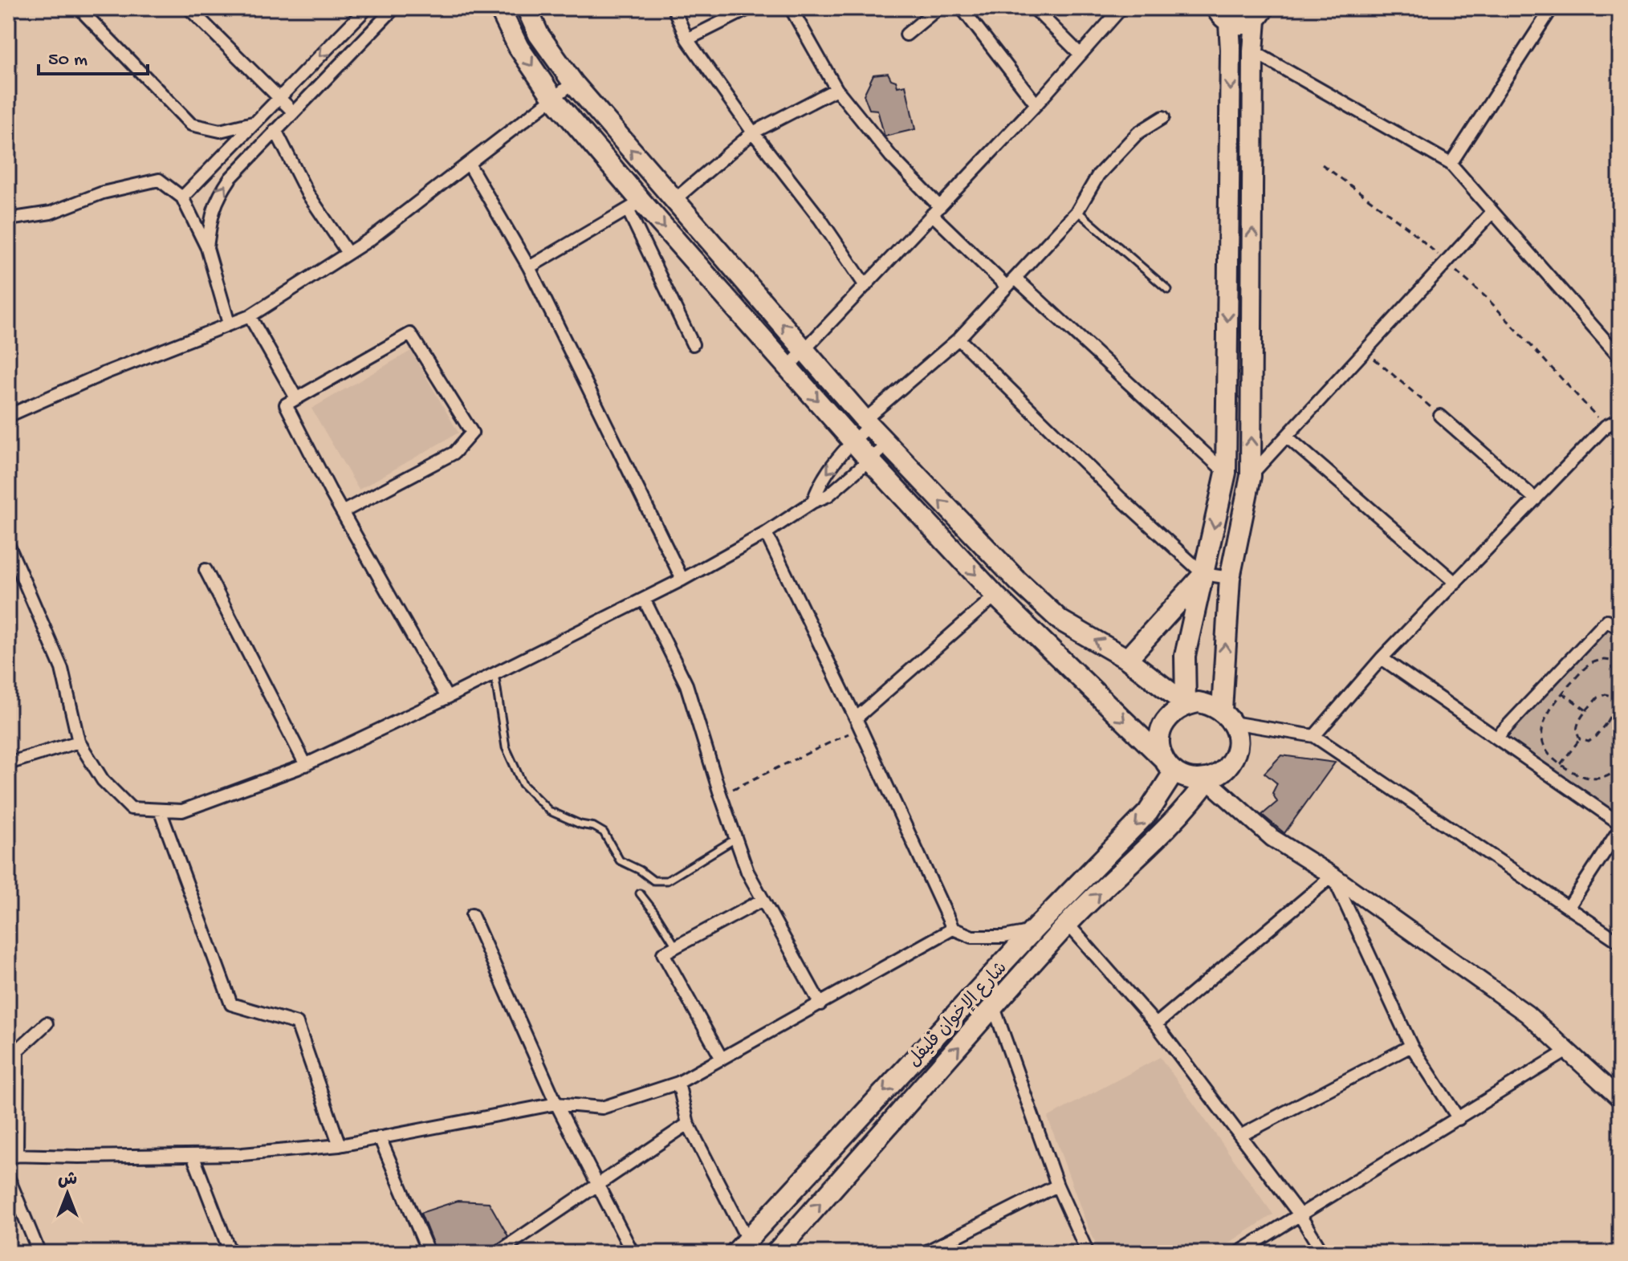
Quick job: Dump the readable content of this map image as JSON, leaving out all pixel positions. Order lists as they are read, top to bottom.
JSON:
{
  "streets": {
    "main road": ["شارع الإخوان فليفل"]
  },
  "scale_bar": "50 m",
  "north": "top"
}
